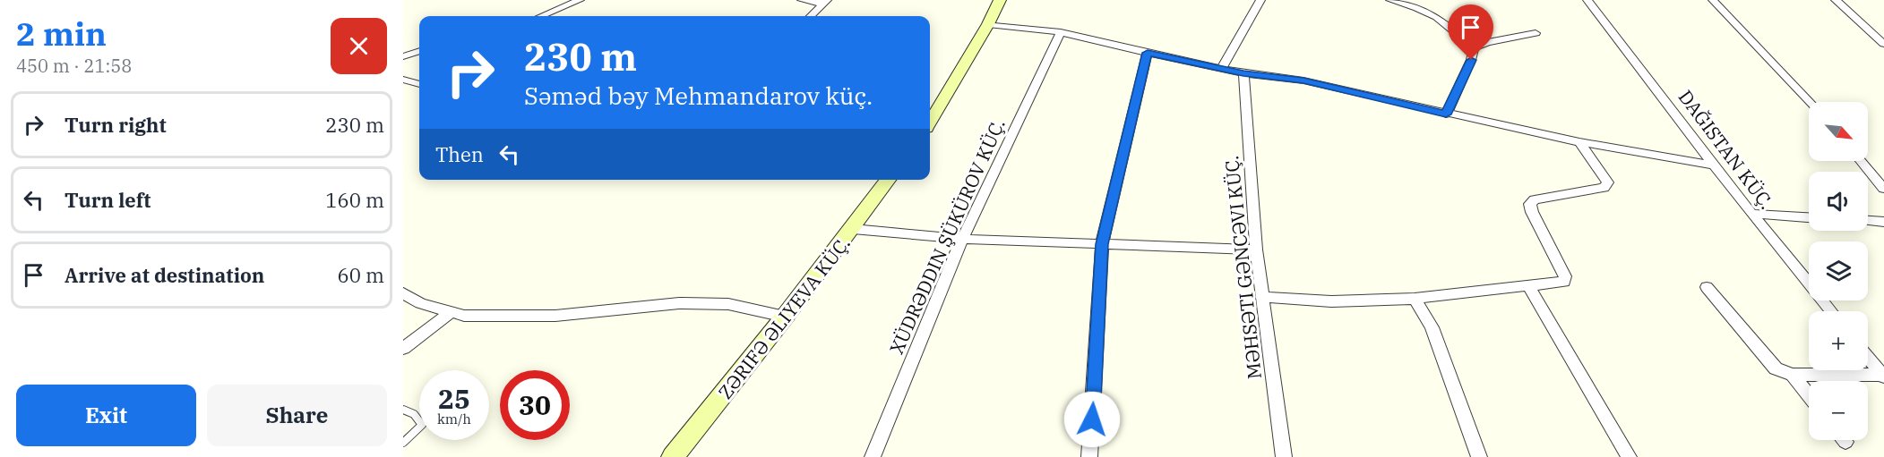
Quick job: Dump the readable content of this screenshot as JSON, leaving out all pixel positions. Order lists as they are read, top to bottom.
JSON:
{
  "streets": {
    "street": ["XÜDRƏDDIN ŞÜKÜROV KÜÇ.", "MƏHSƏTI GƏNCƏVI KÜÇ.", "ZƏRIFƏ ƏLIYEVA KÜÇ."]
  },
  "north": "bottom right",
  "page": {
    "heading": ["2 min", "450 m · 21:58"],
    "turn": ["230 m", "Səməd bəy Mehmandarov küç."],
    "list": [
      {
        "name": "Turn right",
        "value": "230 m"
      },
      {
        "name": "Turn left",
        "value": "160 m"
      },
      {
        "name": "Arrive at destination",
        "value": "60 m"
      }
    ],
    "map_buttons": ["+", "−"],
    "then": "Then",
    "speed": "25 km/h",
    "limit": "30",
    "buttons": ["Exit", "Share"]
  }
}
